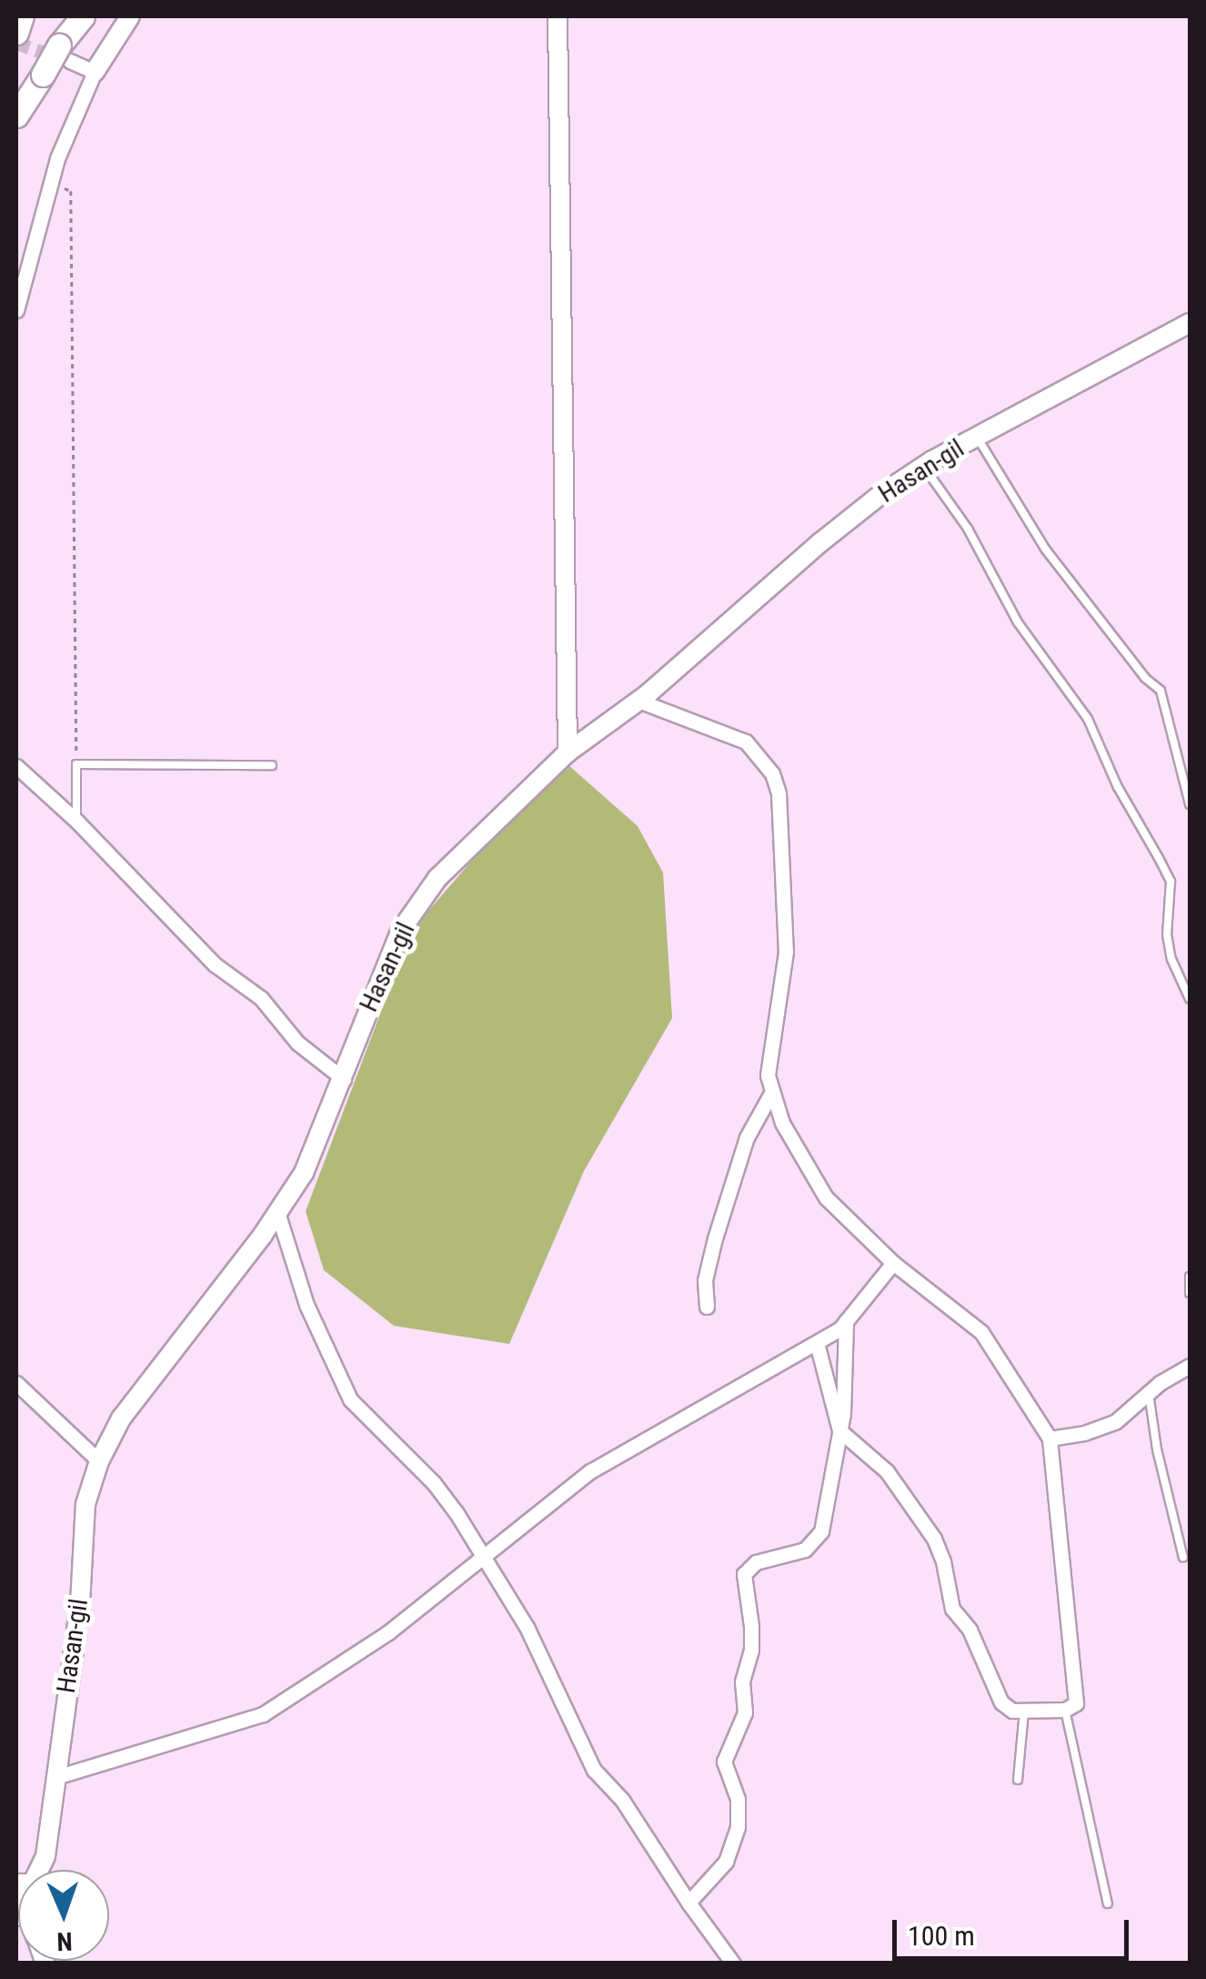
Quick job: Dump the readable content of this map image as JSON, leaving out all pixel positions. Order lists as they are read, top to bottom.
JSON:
{
  "streets": {
    "street": ["Hasan-gil"]
  },
  "scale_bar": "100 m",
  "north": "bottom"
}
